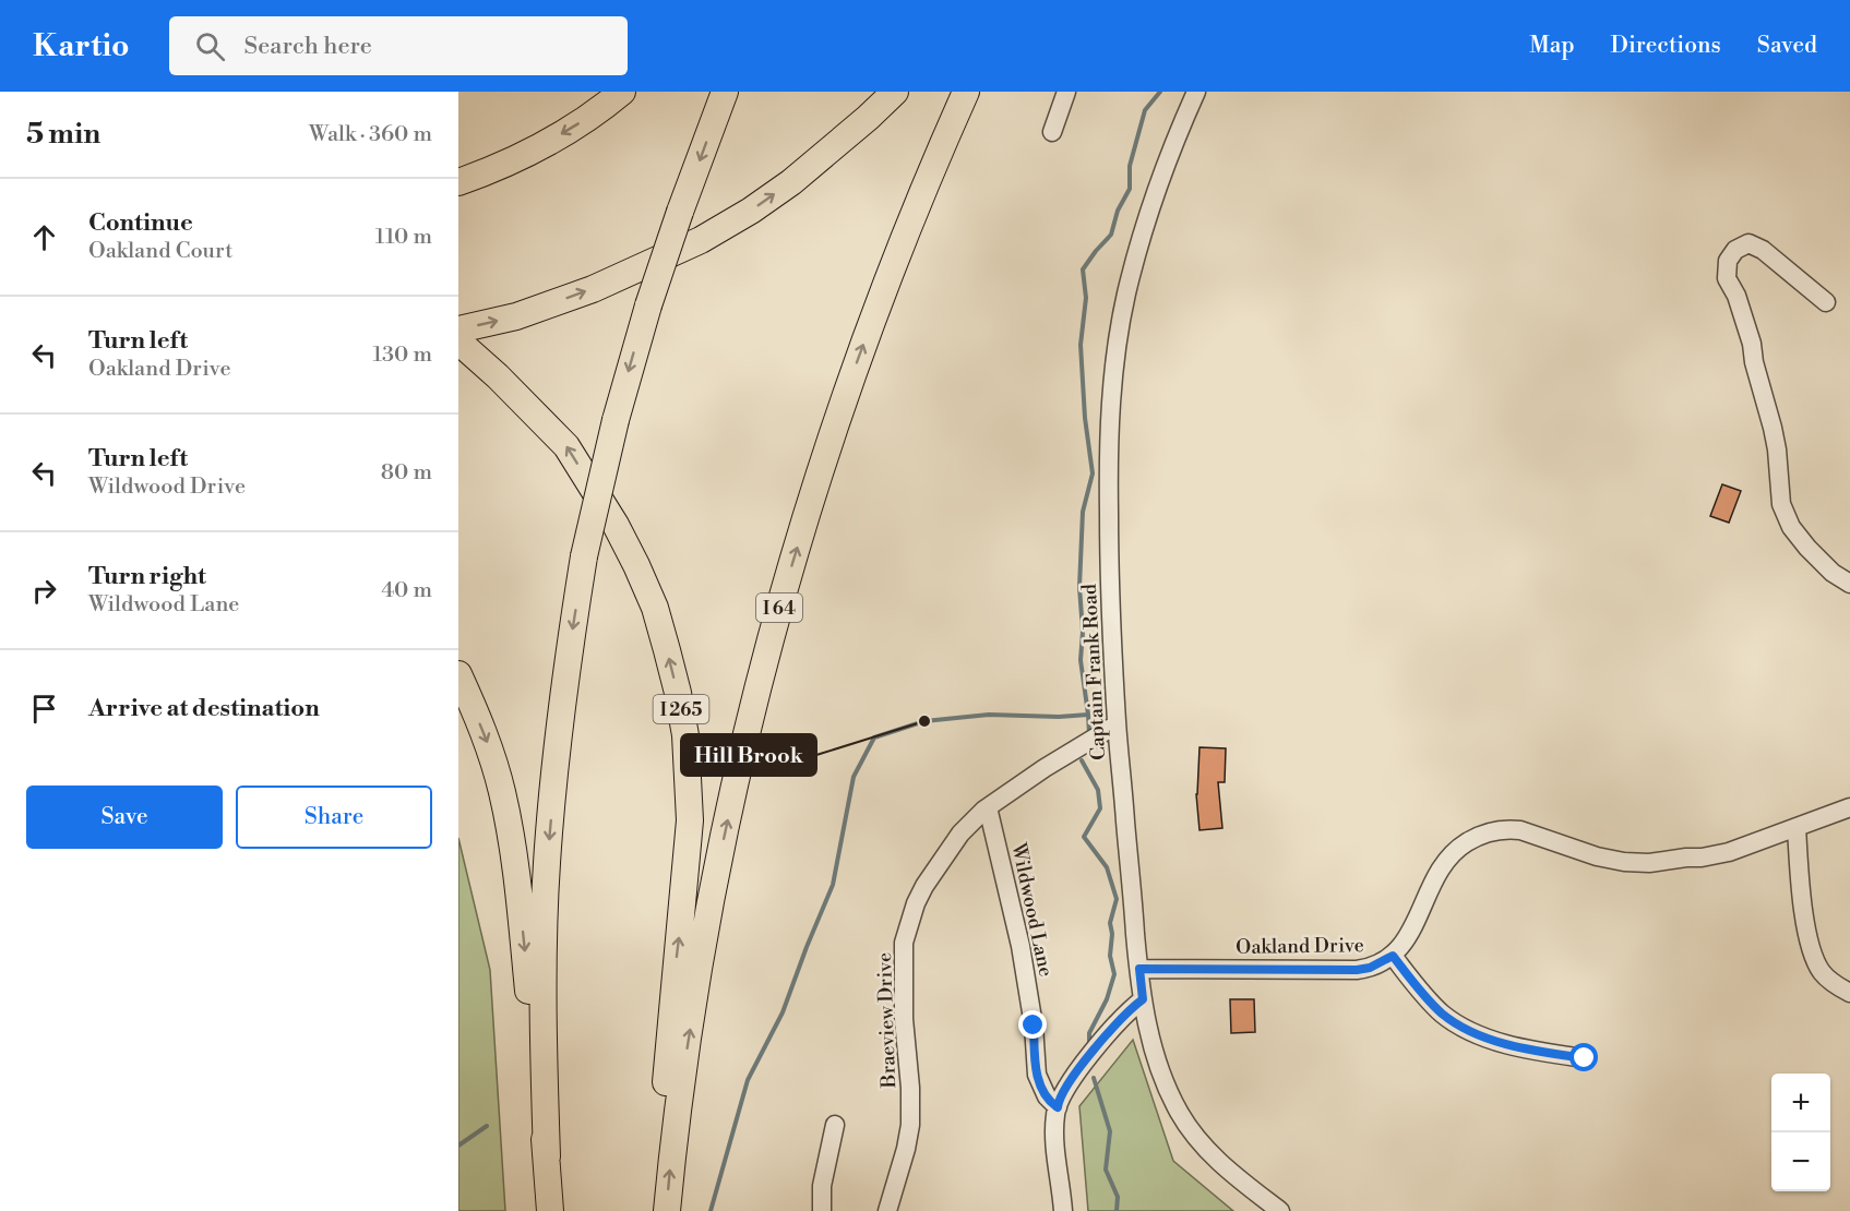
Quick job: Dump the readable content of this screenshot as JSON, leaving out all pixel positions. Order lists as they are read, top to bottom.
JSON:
{
  "streets": {
    "highway": ["I 64", "I 265"],
    "street": [
      "Captain Frank Road",
      "Wildwood Lane",
      "Oakland Drive",
      "Braeview Drive"
    ]
  },
  "crossings": [
    ["I 64", "I 265"],
    ["Captain Frank Road", "Oakland Drive"],
    ["Captain Frank Road", "Braeview Drive"],
    ["Wildwood Lane", "Braeview Drive"]
  ],
  "places": ["Hill Brook"],
  "page": {
    "header": "Kartio",
    "search": "Search here",
    "nav": ["Map", "Directions", "Saved"],
    "heading": ["5 min", "Walk · 360 m"],
    "list": [
      ["Continue", "Oakland Court", "110 m"],
      ["Turn left", "Oakland Drive", "130 m"],
      ["Turn left", "Wildwood Drive", "80 m"],
      ["Turn right", "Wildwood Lane", "40 m"],
      "Arrive at destination"
    ],
    "buttons": ["Save", "Share"],
    "map_buttons": ["+", "−"]
  }
}
